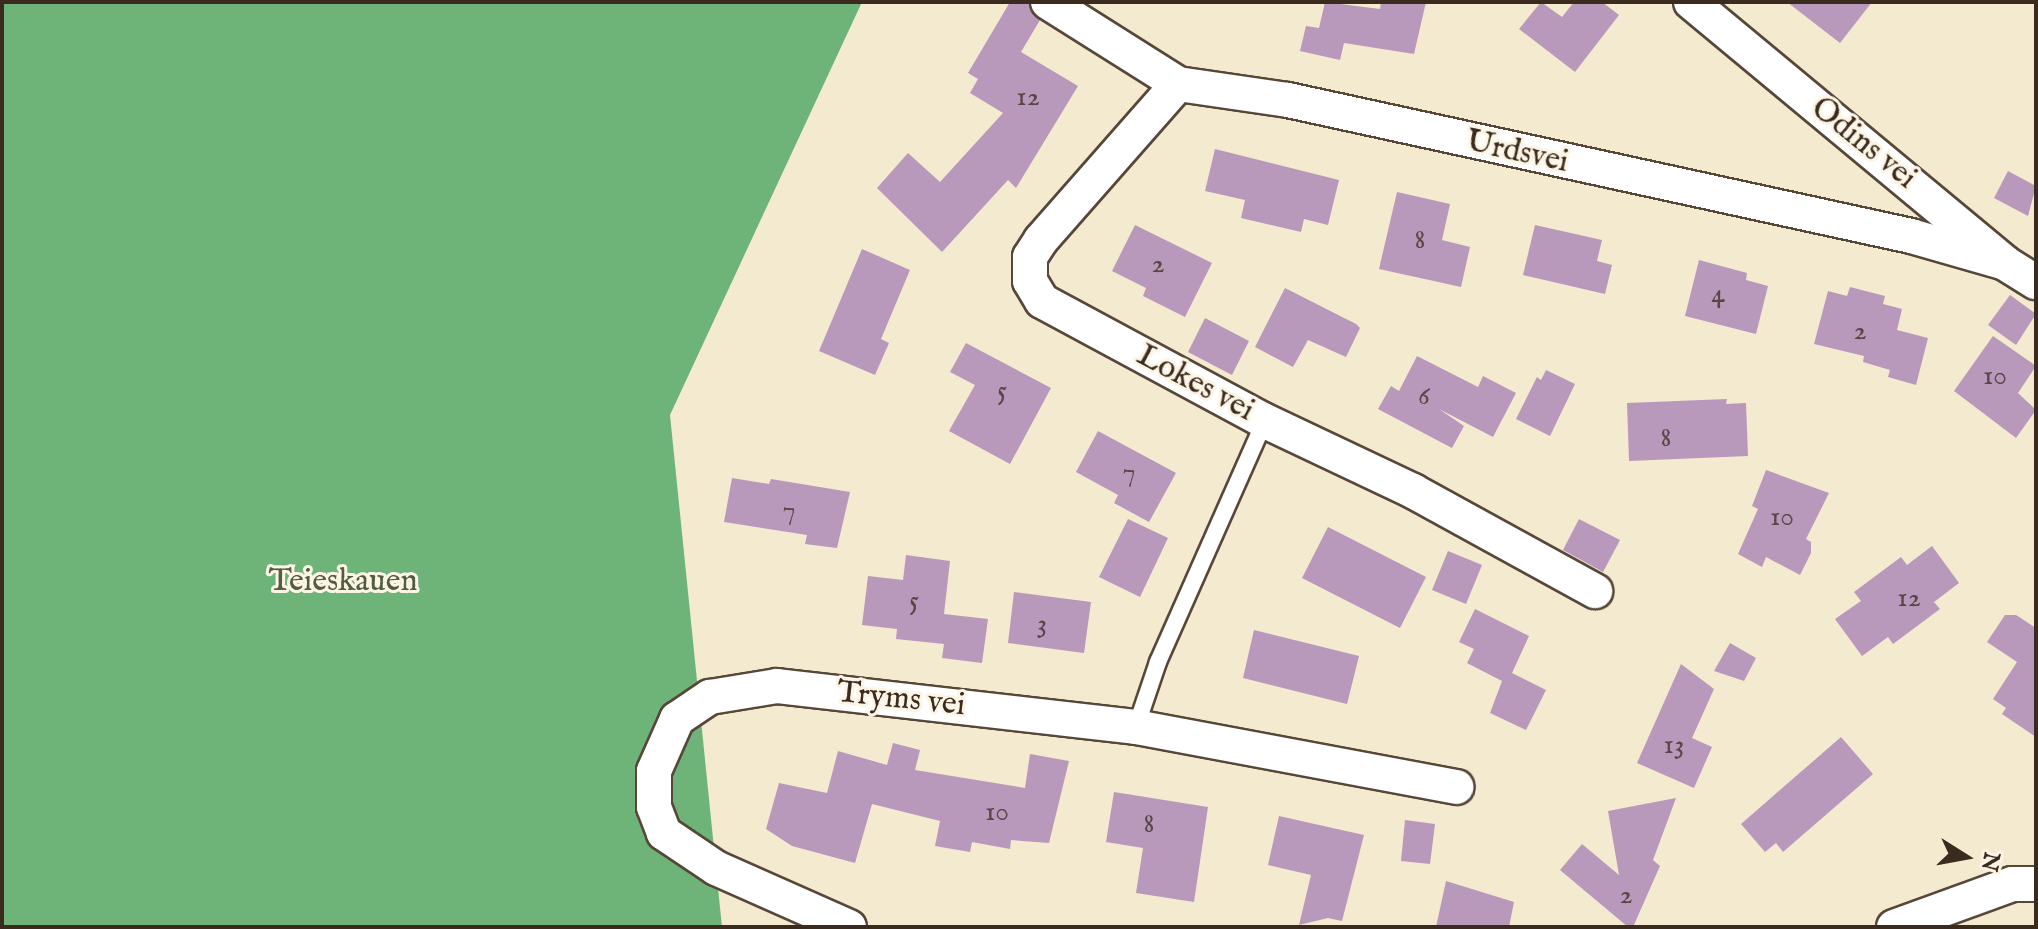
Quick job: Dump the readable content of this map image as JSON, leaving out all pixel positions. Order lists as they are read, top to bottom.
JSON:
{
  "streets": {
    "street": [
      "Odins vei",
      "Urdsvei",
      "Lokes vei",
      "Tryms vei"
    ]
  },
  "crossings": [
    ["Odins vei", "Urdsvei"],
    ["Urdsvei", "Lokes vei"]
  ],
  "parks": ["Teieskauen"],
  "house_numbers": [
    "12",
    "8",
    "2",
    "4",
    "2",
    "10",
    "5",
    "6",
    "8",
    "7",
    "7",
    "10",
    "12",
    "5",
    "3",
    "13",
    "10",
    "8",
    "2"
  ],
  "north": "right"
}
